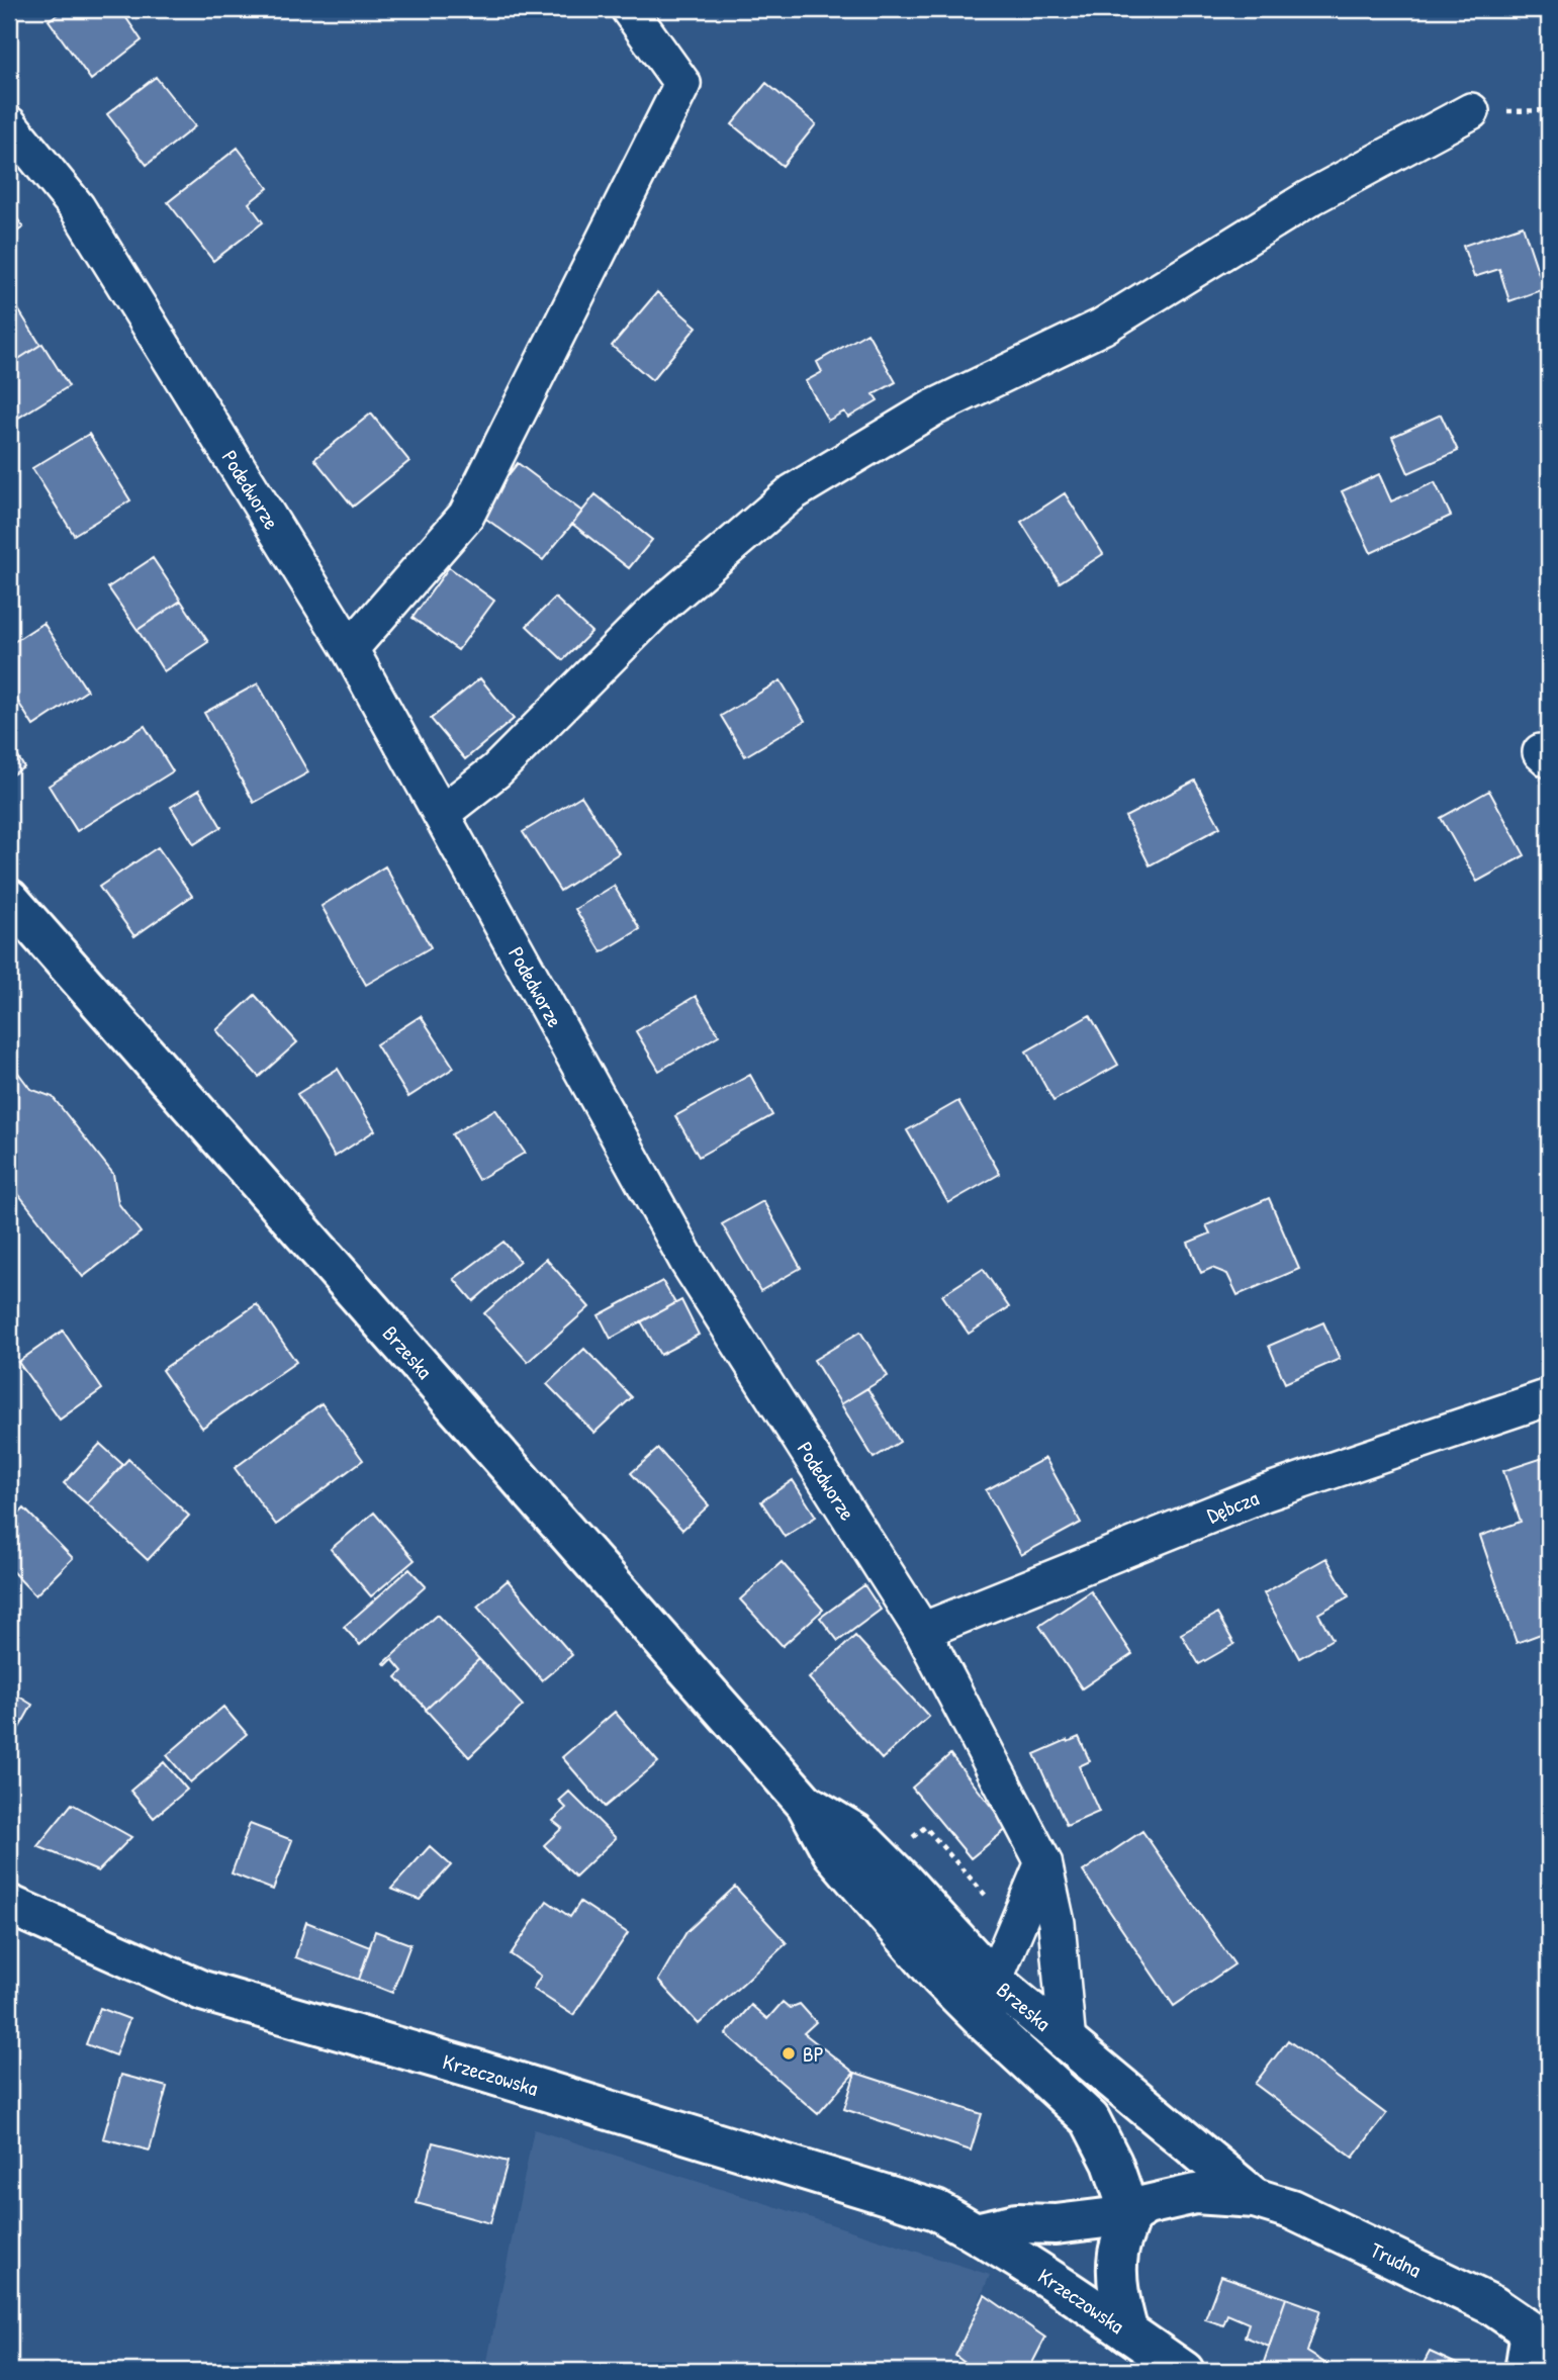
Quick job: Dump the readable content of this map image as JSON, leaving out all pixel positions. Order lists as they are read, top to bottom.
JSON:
{
  "streets": {
    "main road": ["Brzeska", "Krzeczowska", "Trudna"],
    "street": ["Podedworze", "Dębcza"]
  },
  "crossings": [
    ["Podedworze", "Brzeska"],
    ["Podedworze", "Dębcza"],
    ["Brzeska", "Trudna"]
  ],
  "places": ["BP"]
}
